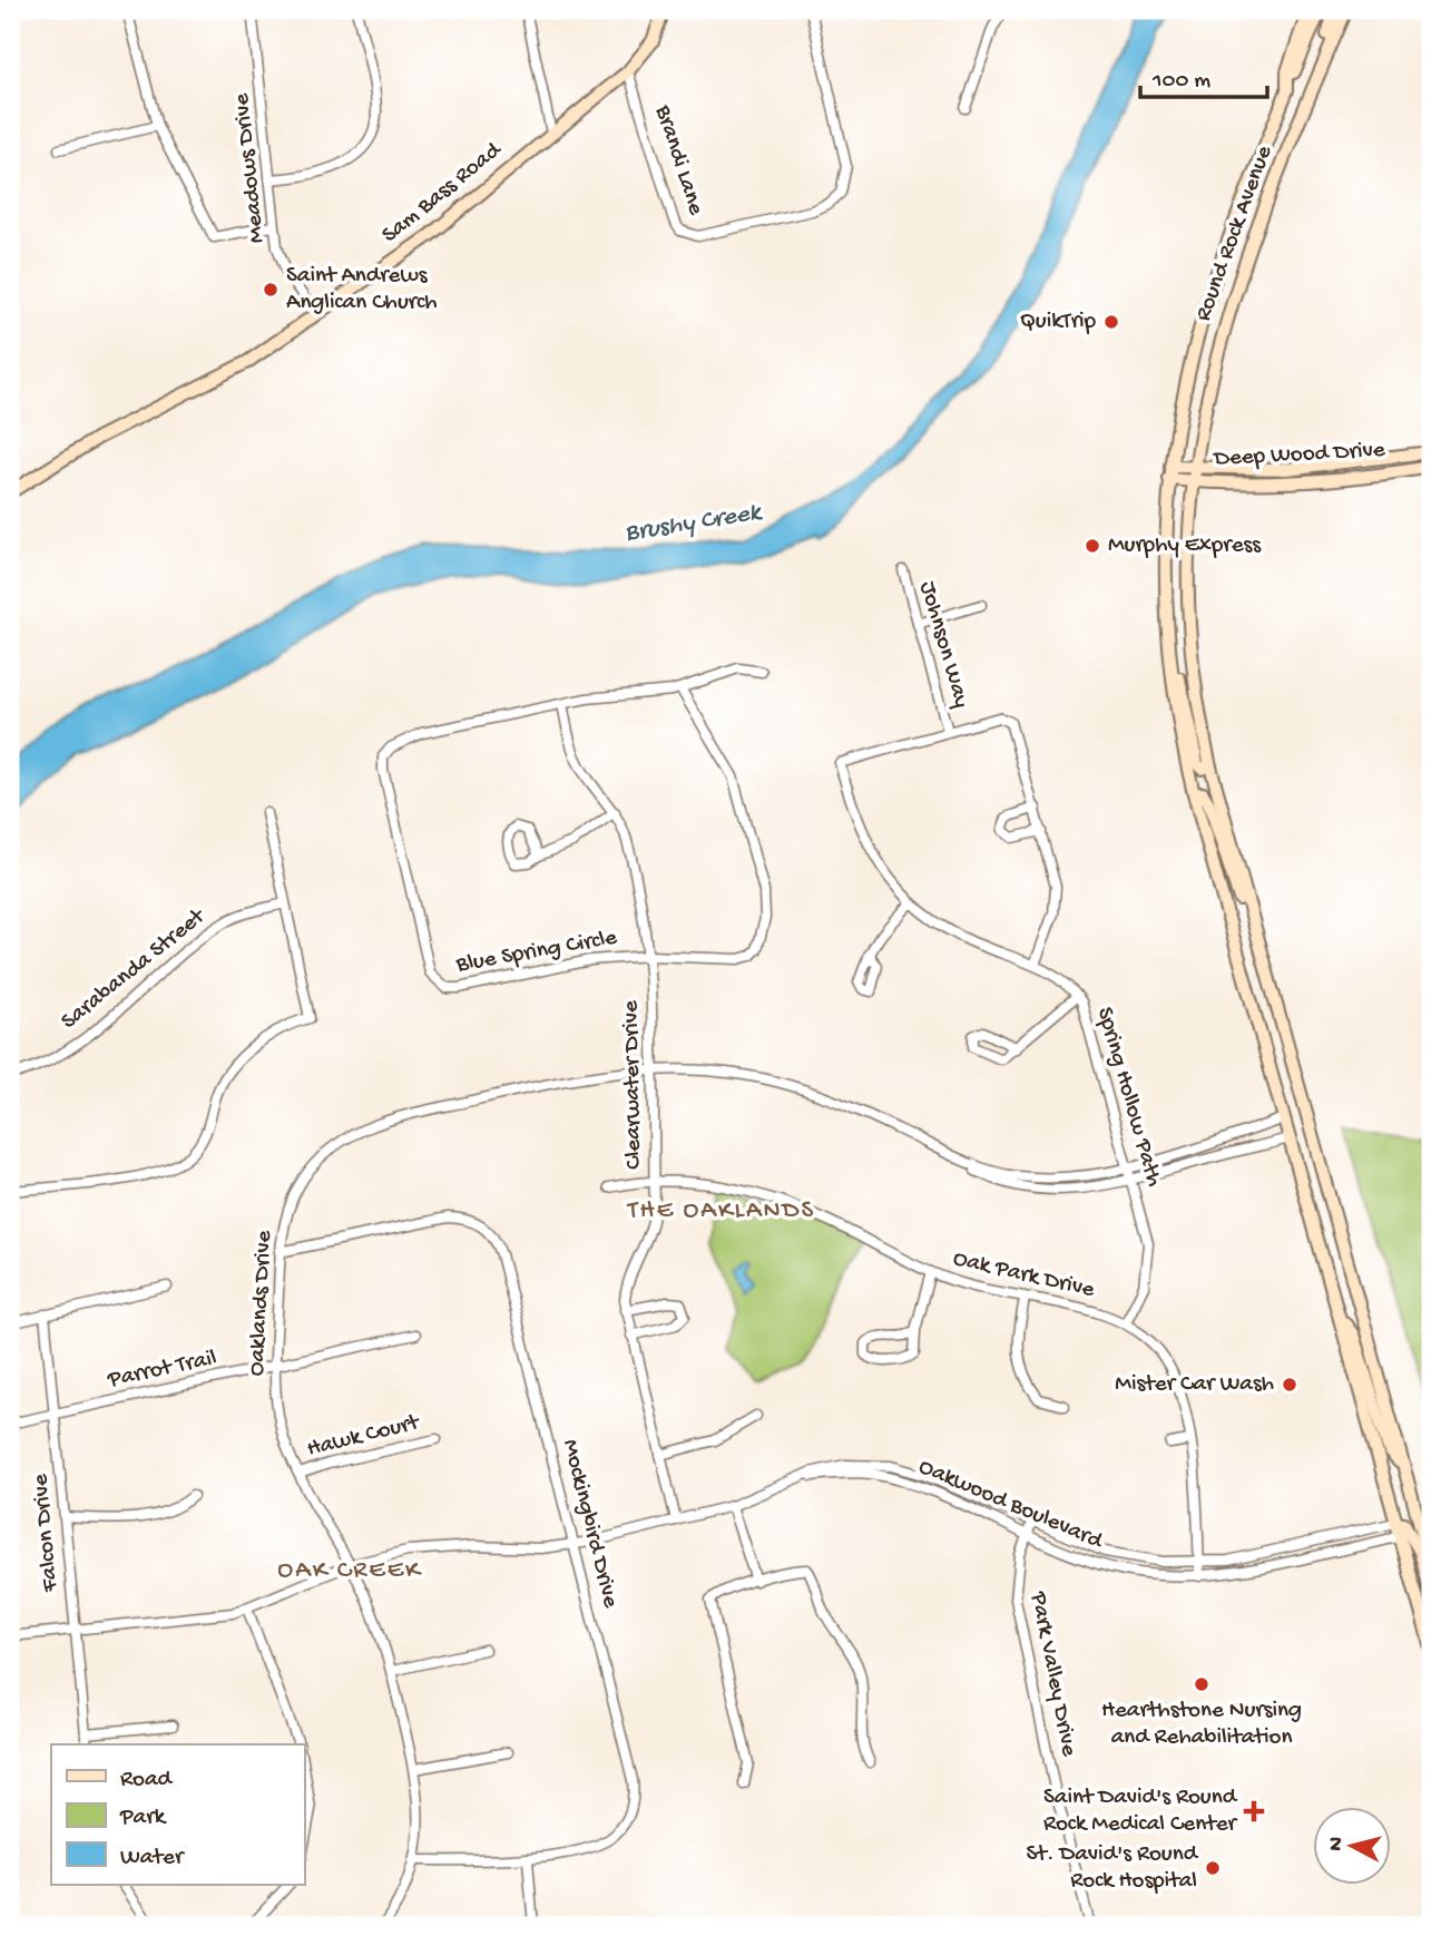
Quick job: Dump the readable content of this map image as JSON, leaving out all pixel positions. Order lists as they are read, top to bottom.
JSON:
{
  "streets": {
    "main road": ["Sam Bass Road", "Round Rock Avenue", "Deep Wood Drive"],
    "street": [
      "Brandi Lane",
      "Meadows Drive",
      "Johnson Way",
      "Blue Spring Circle",
      "Sarabanda Street",
      "Clearwater Drive",
      "Spring Hollow Path",
      "Oak Park Drive",
      "Oaklands Drive",
      "Parrot Trail",
      "Hawk Court",
      "Oakwood Boulevard",
      "Mockingbird Drive",
      "Falcon Drive",
      "Park Valley Drive"
    ]
  },
  "crossings": [
    ["Brandi Lane", "Sam Bass Road"],
    ["Meadows Drive", "Sam Bass Road"],
    ["Round Rock Avenue", "Deep Wood Drive"],
    ["Johnson Way", "Spring Hollow Path"],
    ["Blue Spring Circle", "Clearwater Drive"],
    ["Clearwater Drive", "Oak Park Drive"],
    ["Clearwater Drive", "Oaklands Drive"],
    ["Clearwater Drive", "Oakwood Boulevard"],
    ["Spring Hollow Path", "Oak Park Drive"],
    ["Spring Hollow Path", "Oaklands Drive"],
    ["Oak Park Drive", "Oakwood Boulevard"],
    ["Oaklands Drive", "Parrot Trail"],
    ["Oaklands Drive", "Hawk Court"],
    ["Oaklands Drive", "Oakwood Boulevard"],
    ["Oaklands Drive", "Mockingbird Drive"],
    ["Parrot Trail", "Falcon Drive"],
    ["Oakwood Boulevard", "Mockingbird Drive"],
    ["Oakwood Boulevard", "Falcon Drive"],
    ["Oakwood Boulevard", "Park Valley Drive"]
  ],
  "districts": ["THE OAKLANDS", "OAK CREEK"],
  "water": ["Brushy Creek"],
  "places": {
    "other": [
      "Saint Andrews Anglican Church",
      "QuikTrip",
      "Murphy Express",
      "Mister Car Wash",
      "Hearthstone Nursing and Rehabilitation",
      "St. David's Round Rock Hospital"
    ],
    "health": ["Saint David's Round Rock Medical Center"]
  },
  "legend": ["Road", "Park", "Water"],
  "scale_bar": "100 m",
  "north": "left"
}
